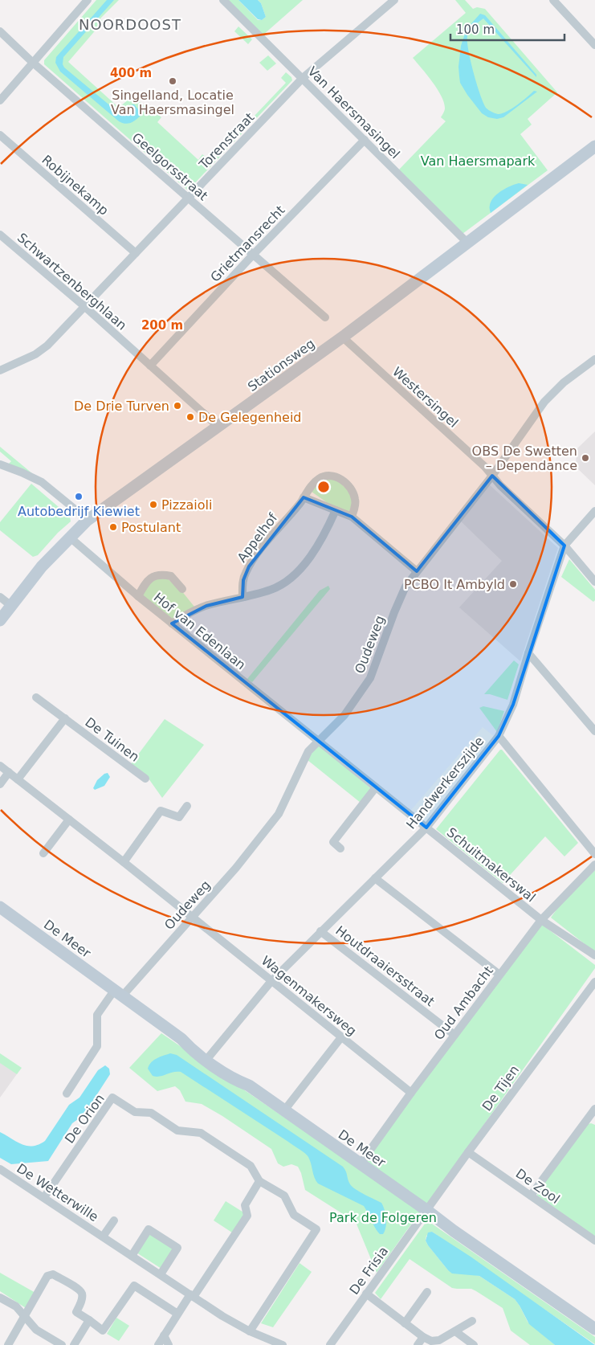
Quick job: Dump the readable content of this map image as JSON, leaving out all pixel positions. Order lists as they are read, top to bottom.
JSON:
{
  "streets": {
    "street": [
      "Van Haersmasingel",
      "Torenstraat",
      "Geelgorsstraat",
      "Robijnekamp",
      "Grietmansrecht",
      "Schwartzenberghlaan",
      "Stationsweg",
      "Westersingel",
      "Appelhof",
      "Hof van Edenlaan",
      "Oudeweg",
      "De Tuinen",
      "Handwerkerszijde",
      "Schuitmakerswal",
      "De Meer",
      "Houtdraaiersstraat",
      "Wagenmakersweg",
      "Oud Ambacht",
      "De Tijen",
      "De Orion",
      "De Zool",
      "De Wetterwille",
      "De Frisia"
    ]
  },
  "crossings": [
    ["Van Haersmasingel", "Torenstraat"],
    ["Van Haersmasingel", "Grietmansrecht"],
    ["Van Haersmasingel", "Stationsweg"],
    ["Torenstraat", "Geelgorsstraat"],
    ["Torenstraat", "Robijnekamp"],
    ["Torenstraat", "Schwartzenberghlaan"],
    ["Geelgorsstraat", "Grietmansrecht"],
    ["Grietmansrecht", "Schwartzenberghlaan"],
    ["Schwartzenberghlaan", "Stationsweg"],
    ["Stationsweg", "Westersingel"],
    ["Stationsweg", "Hof van Edenlaan"],
    ["Westersingel", "Oudeweg"],
    ["Westersingel", "Handwerkerszijde"],
    ["Hof van Edenlaan", "Oudeweg"],
    ["Hof van Edenlaan", "Schuitmakerswal"],
    ["Oudeweg", "Schuitmakerswal"],
    ["Oudeweg", "De Meer"],
    ["Oudeweg", "Wagenmakersweg"],
    ["De Tuinen", "Wagenmakersweg"],
    ["Handwerkerszijde", "Schuitmakerswal"],
    ["Handwerkerszijde", "De Meer"],
    ["Handwerkerszijde", "Houtdraaiersstraat"],
    ["Handwerkerszijde", "Wagenmakersweg"],
    ["Schuitmakerswal", "Oud Ambacht"],
    ["De Meer", "Oud Ambacht"],
    ["De Meer", "De Tijen"],
    ["De Meer", "De Frisia"],
    ["Houtdraaiersstraat", "Oud Ambacht"],
    ["Wagenmakersweg", "Oud Ambacht"],
    ["De Tijen", "De Zool"],
    ["De Tijen", "De Frisia"],
    ["De Orion", "De Wetterwille"]
  ],
  "districts": ["NOORDOOST"],
  "parks": ["Van Haersmapark", "Park de Folgeren"],
  "places": [
    "Singelland, Locatie Van Haersmasingel",
    "De Drie Turven",
    "De Gelegenheid",
    "OBS De Swetten – Dependance",
    "Autobedrijf Kiewiet",
    "Pizzaioli",
    "Postulant",
    "PCBO It Ambyld"
  ],
  "scale_bar": "100 m",
  "rings": ["400 m", "200 m"]
}
